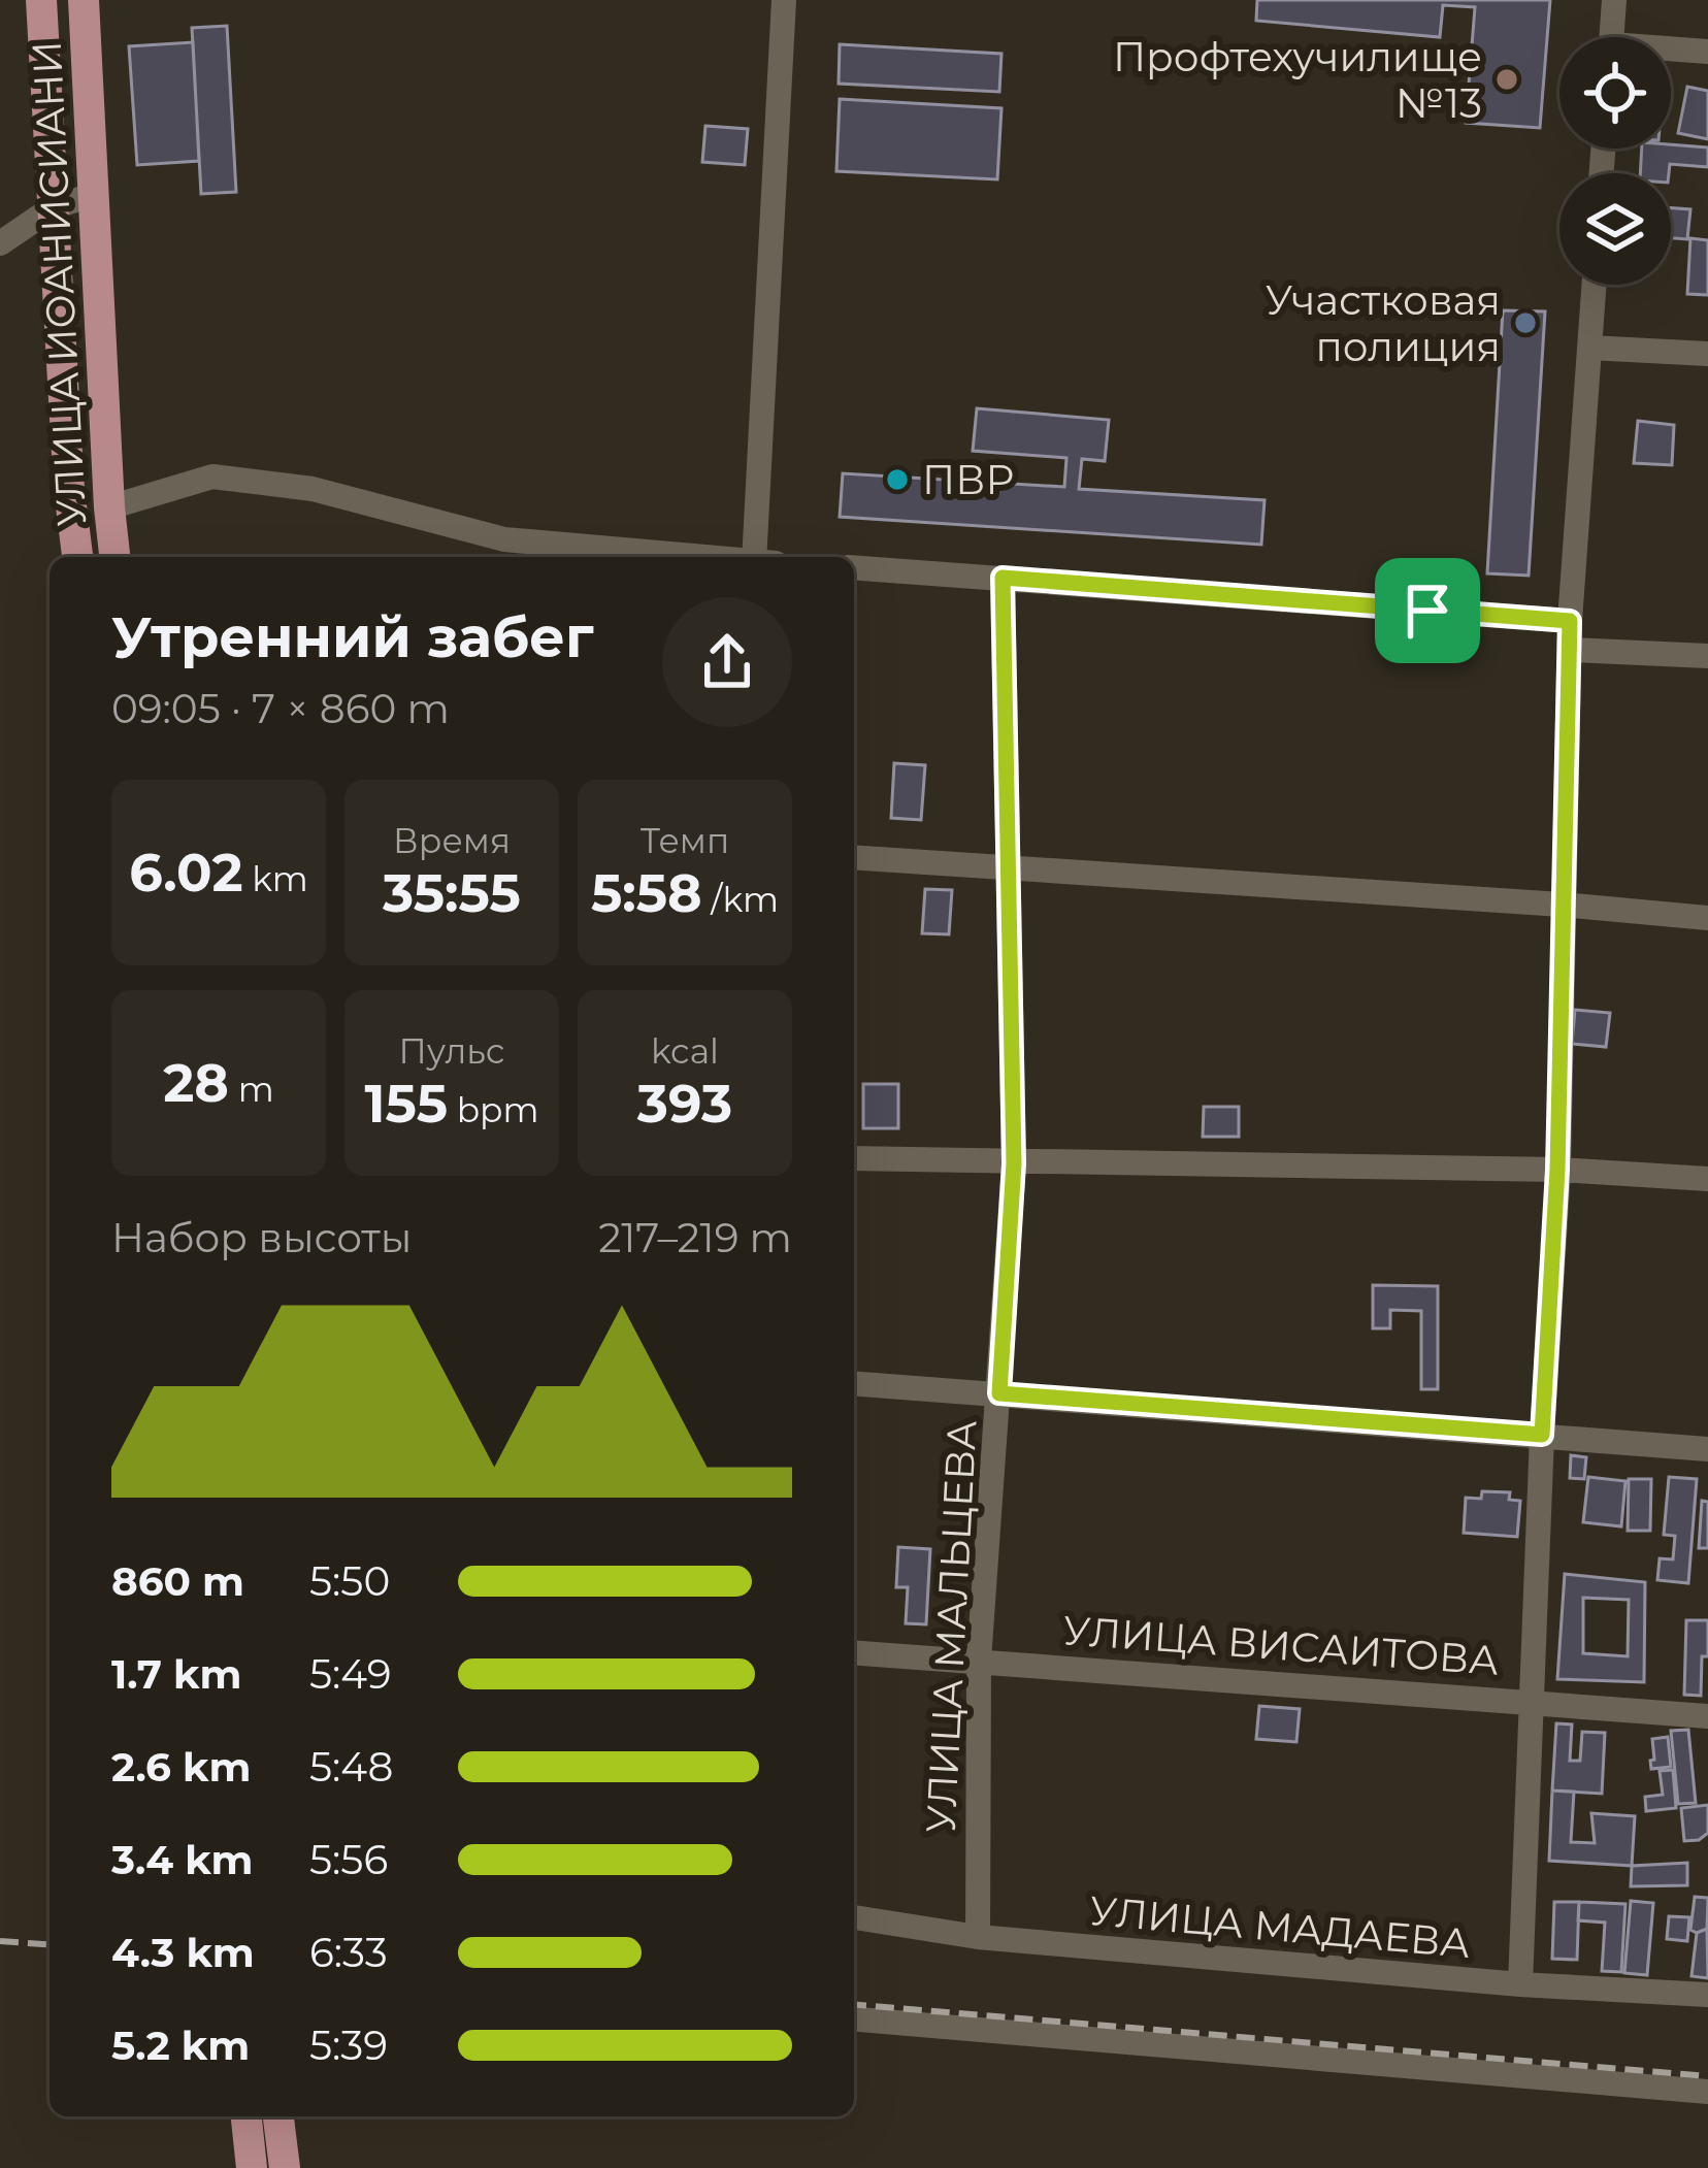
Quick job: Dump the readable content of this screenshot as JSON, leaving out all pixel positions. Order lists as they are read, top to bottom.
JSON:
{
  "streets": {
    "main road": ["УЛИЦА ИОАНИСИАНИ"],
    "street": ["УЛИЦА МАЛЬЦЕВА", "УЛИЦА ВИСАИТОВА", "УЛИЦА МАДАЕВА"]
  },
  "crossings": [
    ["УЛИЦА МАЛЬЦЕВА", "УЛИЦА ВИСАИТОВА"],
    ["УЛИЦА МАЛЬЦЕВА", "УЛИЦА МАДАЕВА"]
  ],
  "places": ["Профтехучилище №13", "Участковая полиция", "ПВР"],
  "page": {
    "heading": ["Утренний забег", "09:05 · 7 × 860 m"],
    "stats": [
      ["6.02 km"],
      ["Время", "35:55"],
      ["Темп", "5:58 /km"],
      ["28 m"],
      ["Пульс", "155 bpm"],
      ["kcal", "393"]
    ],
    "chart": ["Набор высоты", "217–219 m"],
    "list": [
      {
        "name": "860 m",
        "note": "5:50"
      },
      {
        "name": "1.7 km",
        "note": "5:49"
      },
      {
        "name": "2.6 km",
        "note": "5:48"
      },
      {
        "name": "3.4 km",
        "note": "5:56"
      },
      {
        "name": "4.3 km",
        "note": "6:33"
      },
      {
        "name": "5.2 km",
        "note": "5:39"
      }
    ]
  }
}
